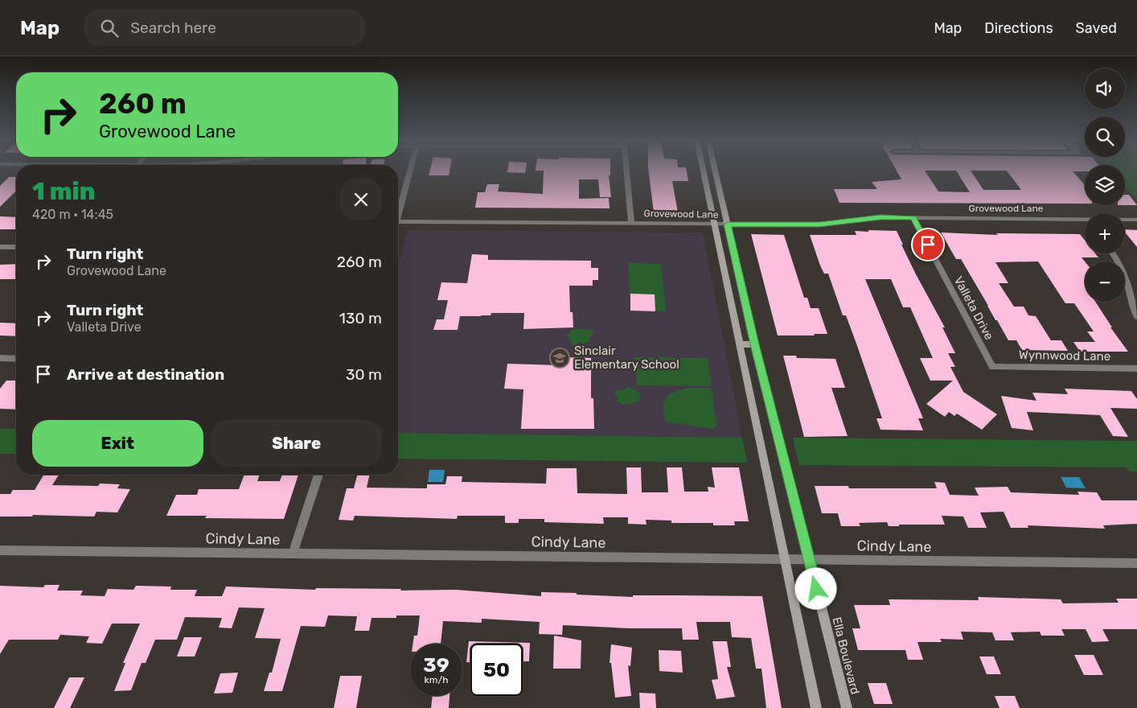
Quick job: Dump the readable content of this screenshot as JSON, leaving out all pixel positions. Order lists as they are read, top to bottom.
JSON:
{
  "streets": {
    "main road": ["Ella Boulevard"],
    "street": [
      "Grovewood Lane",
      "Valleta Drive",
      "Wynnwood Lane",
      "Cindy Lane"
    ]
  },
  "crossings": [
    ["Grovewood Lane", "Valleta Drive"],
    ["Grovewood Lane", "Ella Boulevard"],
    ["Valleta Drive", "Wynnwood Lane"],
    ["Cindy Lane", "Ella Boulevard"]
  ],
  "places": {
    "school or university": ["Sinclair Elementary School"]
  },
  "page": {
    "header": "Map",
    "search": "Search here",
    "nav": ["Map", "Directions", "Saved"],
    "map_buttons": ["+", "−"],
    "turn": ["260 m", "Grovewood Lane"],
    "heading": ["1 min", "420 m · 14:45"],
    "list": [
      {
        "name": "Turn right",
        "note": "Grovewood Lane",
        "value": "260 m"
      },
      {
        "name": "Turn right",
        "note": "Valleta Drive",
        "value": "130 m"
      },
      {
        "name": "Arrive at destination",
        "value": "30 m"
      }
    ],
    "buttons": ["Exit", "Share"],
    "speed": "39 km/h",
    "limit": "50"
  }
}
